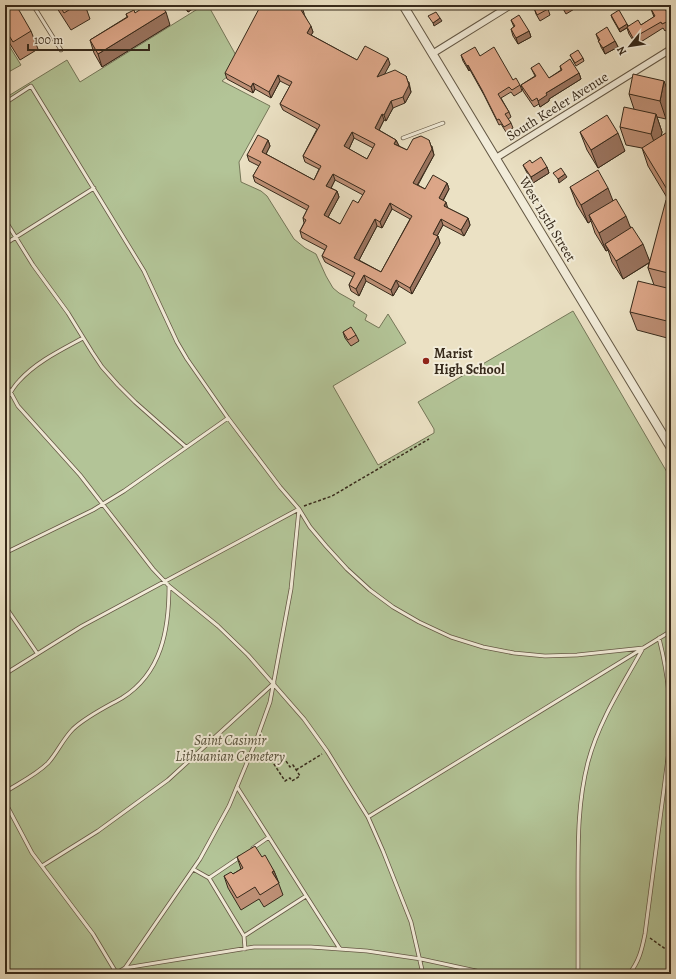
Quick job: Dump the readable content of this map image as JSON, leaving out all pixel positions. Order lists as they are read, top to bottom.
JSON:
{
  "streets": {
    "street": ["South Keeler Avenue", "West 115th Street"]
  },
  "crossings": [
    ["South Keeler Avenue", "West 115th Street"]
  ],
  "parks": ["Saint Casimir Lithuanian Cemetery"],
  "places": ["Marist High School"],
  "scale_bar": "100 m",
  "north": "bottom left"
}
